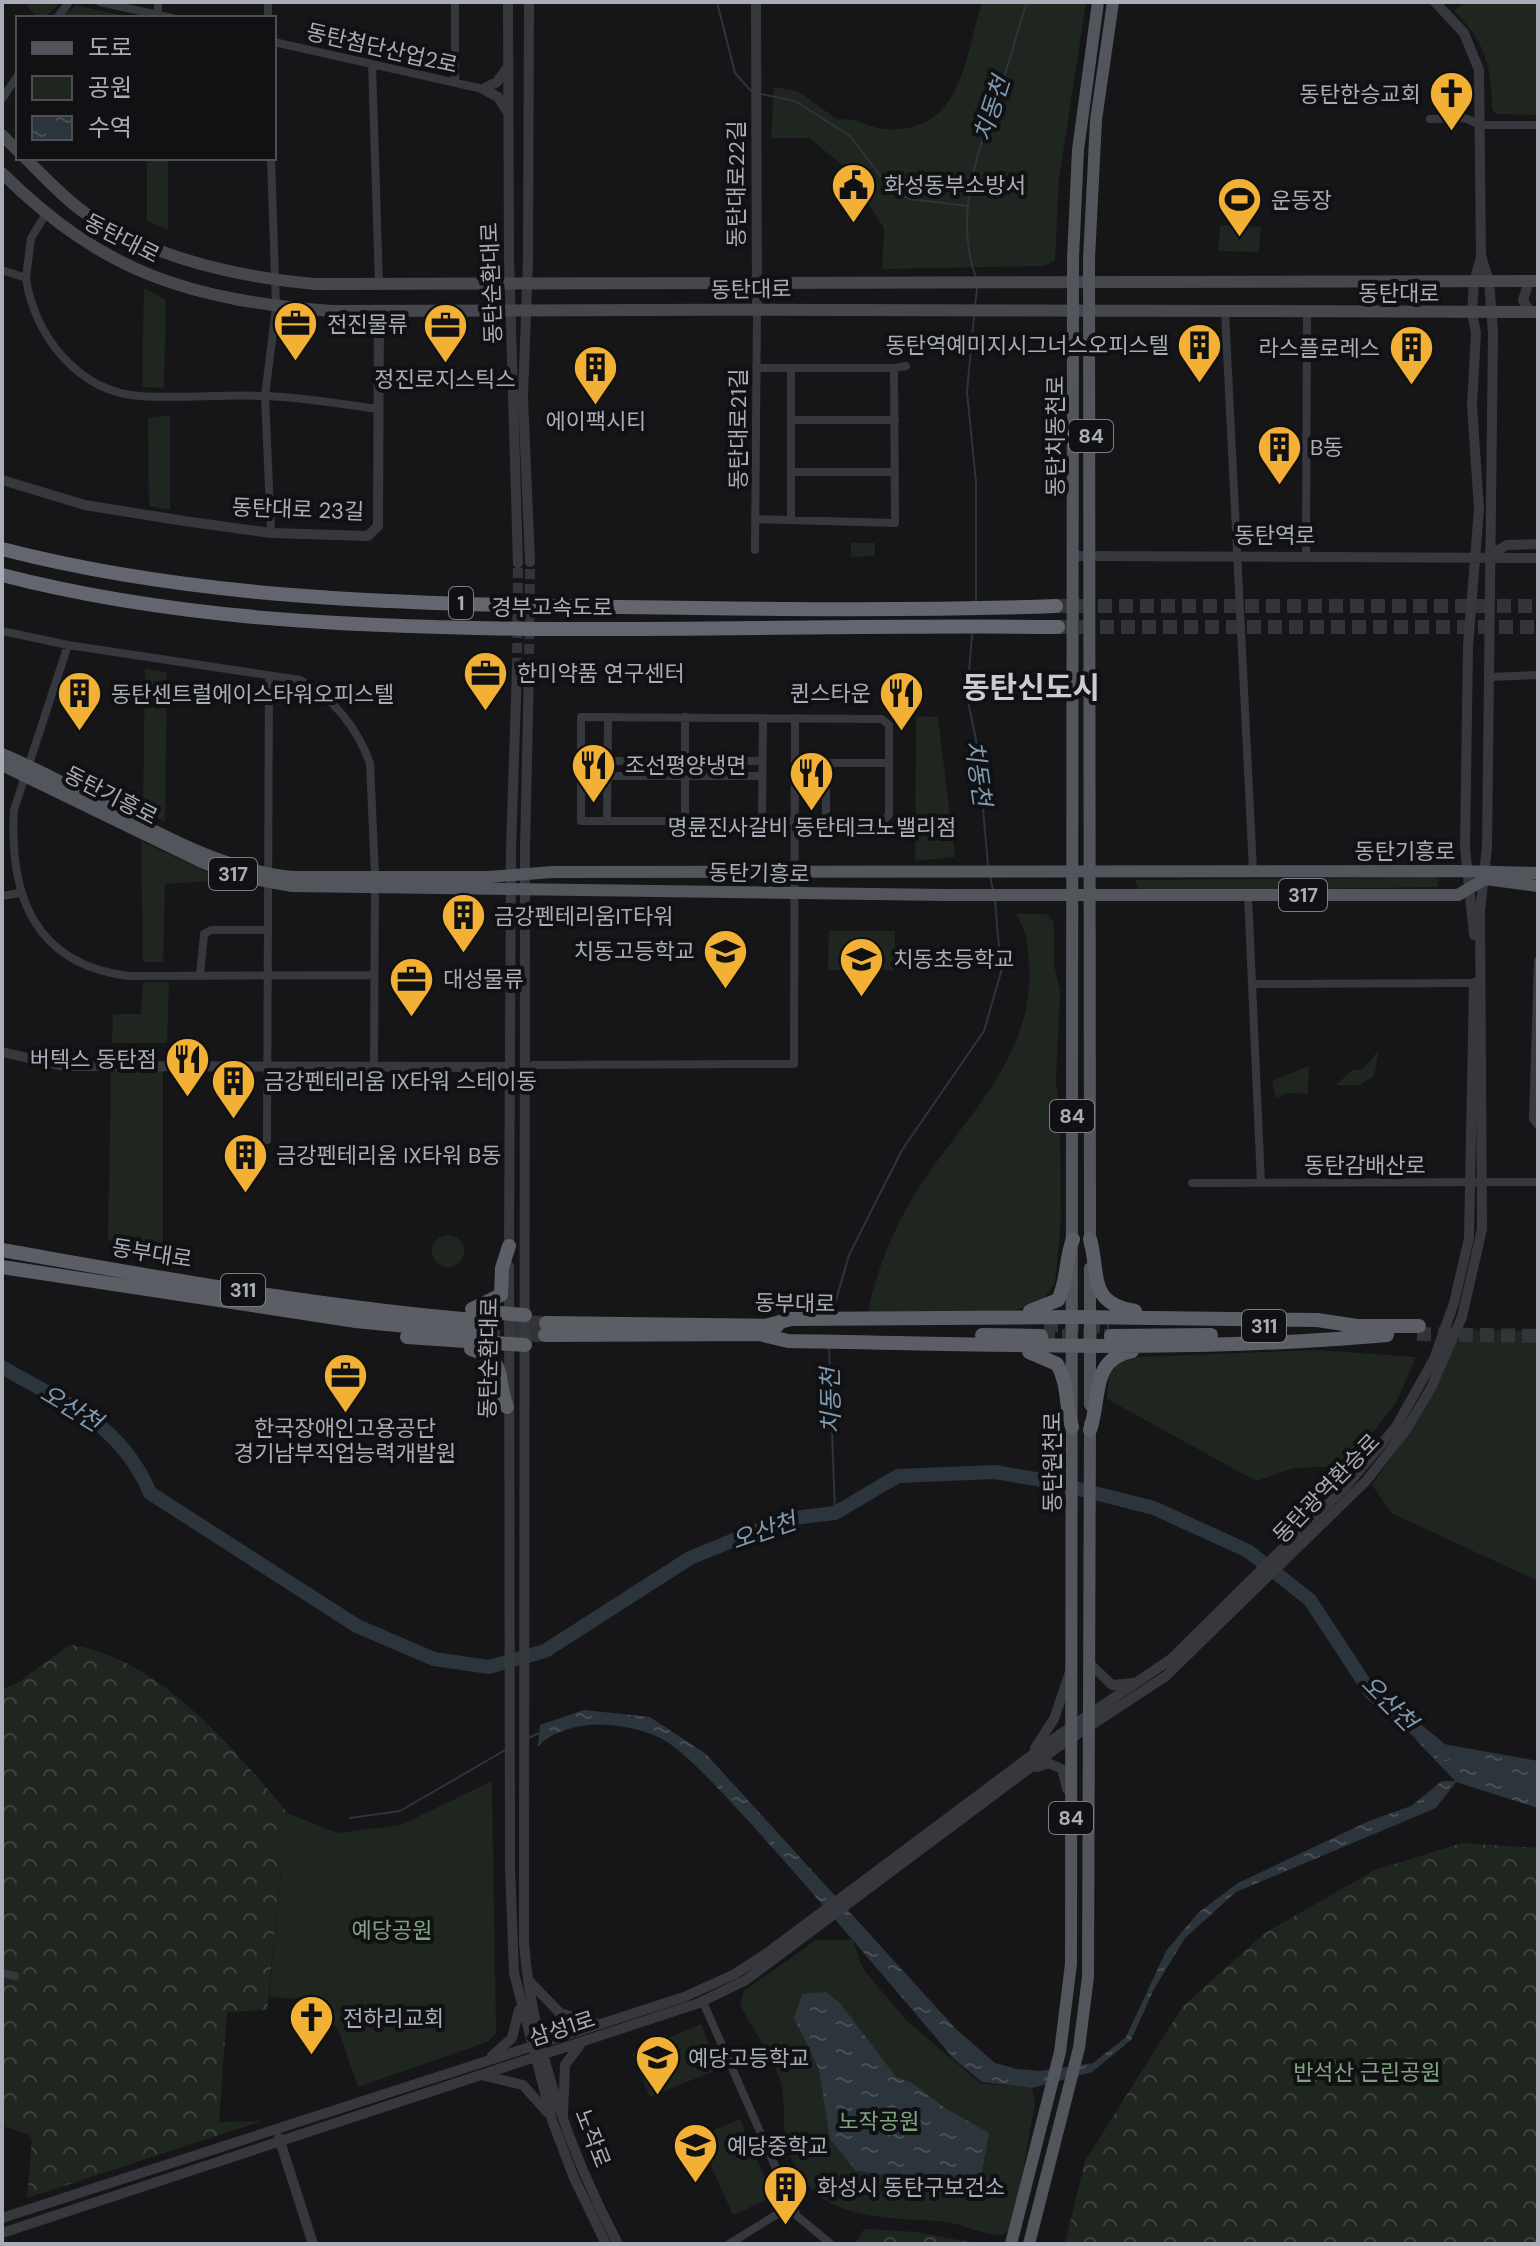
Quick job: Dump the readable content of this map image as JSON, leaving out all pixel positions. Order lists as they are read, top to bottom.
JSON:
{
  "streets": {
    "highway": [
      "1",
      "경부고속도로",
      "동부대로",
      "311"
    ],
    "main road": [
      "동탄대로",
      "동탄치동천로",
      "84",
      "동탄기흥로",
      "317",
      "동탄원천로"
    ],
    "street": [
      "동탄첨단산업2로",
      "동탄대로22길",
      "동탄순환대로",
      "동탄대로21길",
      "동탄대로 23길",
      "동탄역로",
      "동탄감배산로",
      "동탄광역환승로",
      "삼성1로",
      "노작로"
    ]
  },
  "crossings": [
    ["동탄대로22길", "동탄대로"],
    ["동탄대로22길", "동탄대로21길"],
    ["동탄대로", "동탄순환대로"],
    ["동탄대로", "동탄대로21길"],
    ["동탄대로", "동탄치동천로"],
    ["동탄대로", "동탄대로 23길"],
    ["동탄순환대로", "동탄기흥로"],
    ["동탄순환대로", "삼성1로"],
    ["동탄순환대로", "노작로"],
    ["동탄치동천로", "동탄역로"],
    ["동탄치동천로", "동탄기흥로"],
    ["동탄치동천로", "동탄원천로"],
    ["동탄역로", "동탄광역환승로"],
    ["동탄기흥로", "동탄원천로"],
    ["동탄기흥로", "동탄광역환승로"],
    ["동탄감배산로", "동탄광역환승로"],
    ["동탄원천로", "동탄광역환승로"],
    ["삼성1로", "노작로"]
  ],
  "districts": ["동탄신도시"],
  "water": ["치동천", "오산천"],
  "parks": ["예당공원", "반석산 근린공원", "노작공원"],
  "places": {
    "church": ["동탄한승교회", "전하리교회"],
    "public building": ["화성동부소방서"],
    "sports": ["운동장"],
    "office": [
      "전진물류",
      "정진로지스틱스",
      "한미약품 연구센터",
      "대성물류",
      "한국장애인고용공단 경기남부직업능력개발원"
    ],
    "building": [
      "동탄역예미지시그너스오피스텔",
      "라스플로레스",
      "에이팩시티",
      "B동",
      "동탄센트럴에이스타워오피스텔",
      "금강펜테리움IT타워",
      "금강펜테리움 IX타워 스테이동",
      "금강펜테리움 IX타워 B동",
      "화성시 동탄구보건소"
    ],
    "restaurant": [
      "퀸스타운",
      "조선평양냉면",
      "명륜진사갈비 동탄테크노밸리점",
      "버텍스 동탄점"
    ],
    "school or university": [
      "치동고등학교",
      "치동초등학교",
      "예당고등학교",
      "예당중학교"
    ]
  },
  "legend": ["도로", "공원", "수역"]
}
